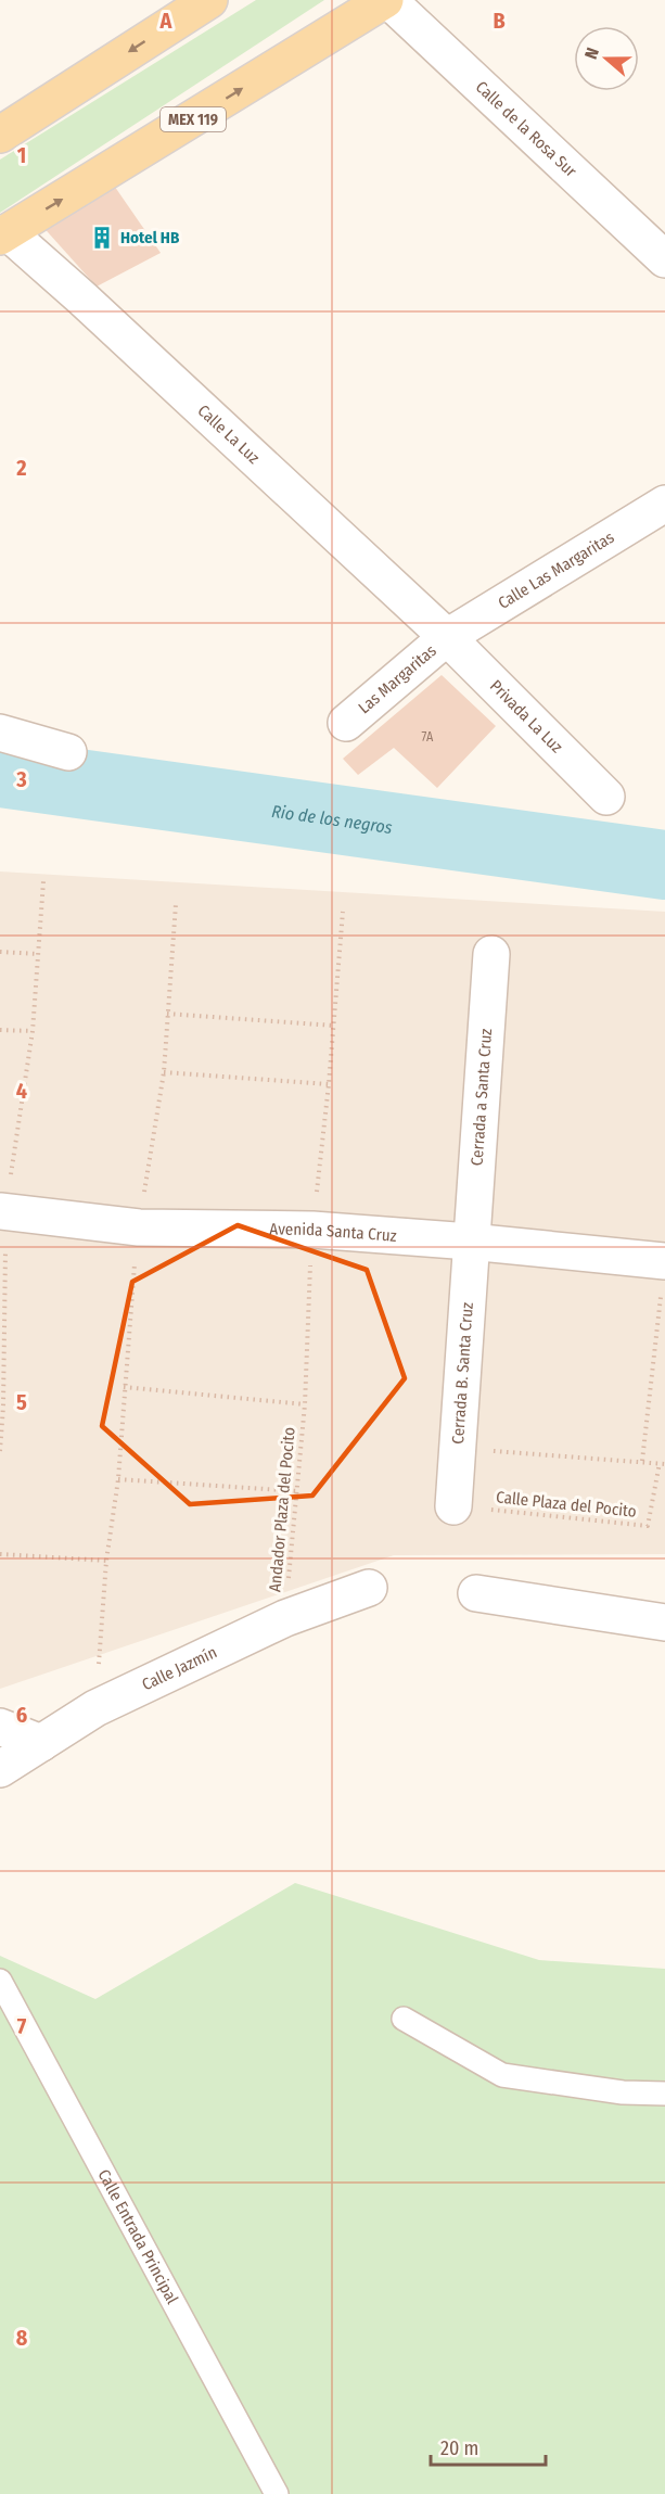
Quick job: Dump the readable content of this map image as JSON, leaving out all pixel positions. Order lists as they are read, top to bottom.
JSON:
{
  "streets": {
    "main road": ["MEX 119"],
    "street": [
      "Calle de la Rosa Sur",
      "Calle La Luz",
      "Calle Las Margaritas",
      "Las Margaritas",
      "Privada La Luz",
      "Cerrada a Santa Cruz",
      "Avenida Santa Cruz",
      "Cerrada B. Santa Cruz",
      "Calle Jazmín"
    ],
    "lane": ["Calle Entrada Principal"],
    "path": ["Calle Plaza del Pocito", "Andador Plaza del Pocito"]
  },
  "crossings": [
    ["MEX 119", "Calle de la Rosa Sur"],
    ["MEX 119", "Calle La Luz"],
    ["Calle La Luz", "Calle Las Margaritas"],
    ["Calle La Luz", "Las Margaritas"],
    ["Calle La Luz", "Privada La Luz"],
    ["Calle Las Margaritas", "Las Margaritas"],
    ["Calle Las Margaritas", "Privada La Luz"],
    ["Las Margaritas", "Privada La Luz"],
    ["Cerrada a Santa Cruz", "Avenida Santa Cruz"],
    ["Cerrada a Santa Cruz", "Cerrada B. Santa Cruz"],
    ["Avenida Santa Cruz", "Cerrada B. Santa Cruz"],
    ["Avenida Santa Cruz", "Andador Plaza del Pocito"],
    ["Cerrada B. Santa Cruz", "Calle Plaza del Pocito"],
    ["Andador Plaza del Pocito", "Calle Jazmín"]
  ],
  "water": ["Rio de los negros"],
  "places": {
    "building": ["Hotel HB"]
  },
  "house_numbers": ["7A"],
  "scale_bar": "20 m",
  "north": "left",
  "grid": {
    "columns": ["A", "B"],
    "rows": [
      "1",
      "2",
      "3",
      "4",
      "5",
      "6",
      "7",
      "8"
    ]
  }
}
